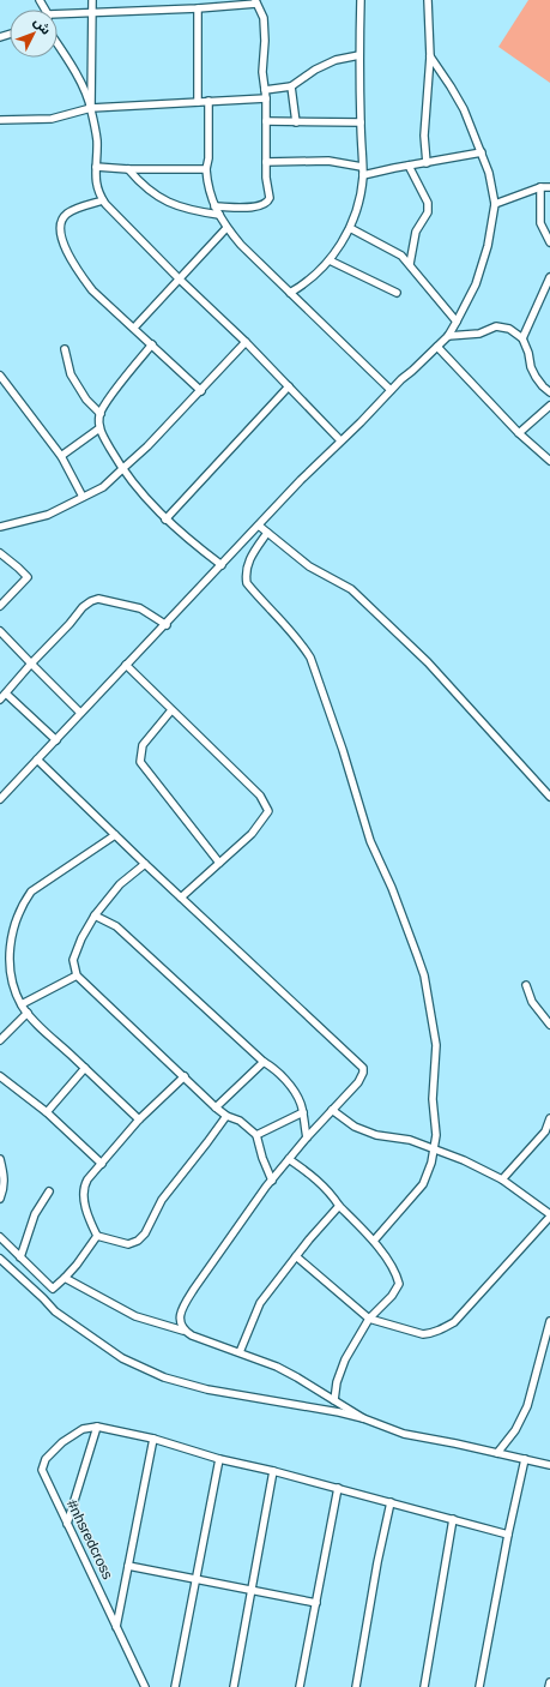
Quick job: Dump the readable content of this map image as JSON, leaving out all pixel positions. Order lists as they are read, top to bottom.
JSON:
{
  "streets": {
    "street": ["#nhsredcross"]
  },
  "north": "top right"
}
